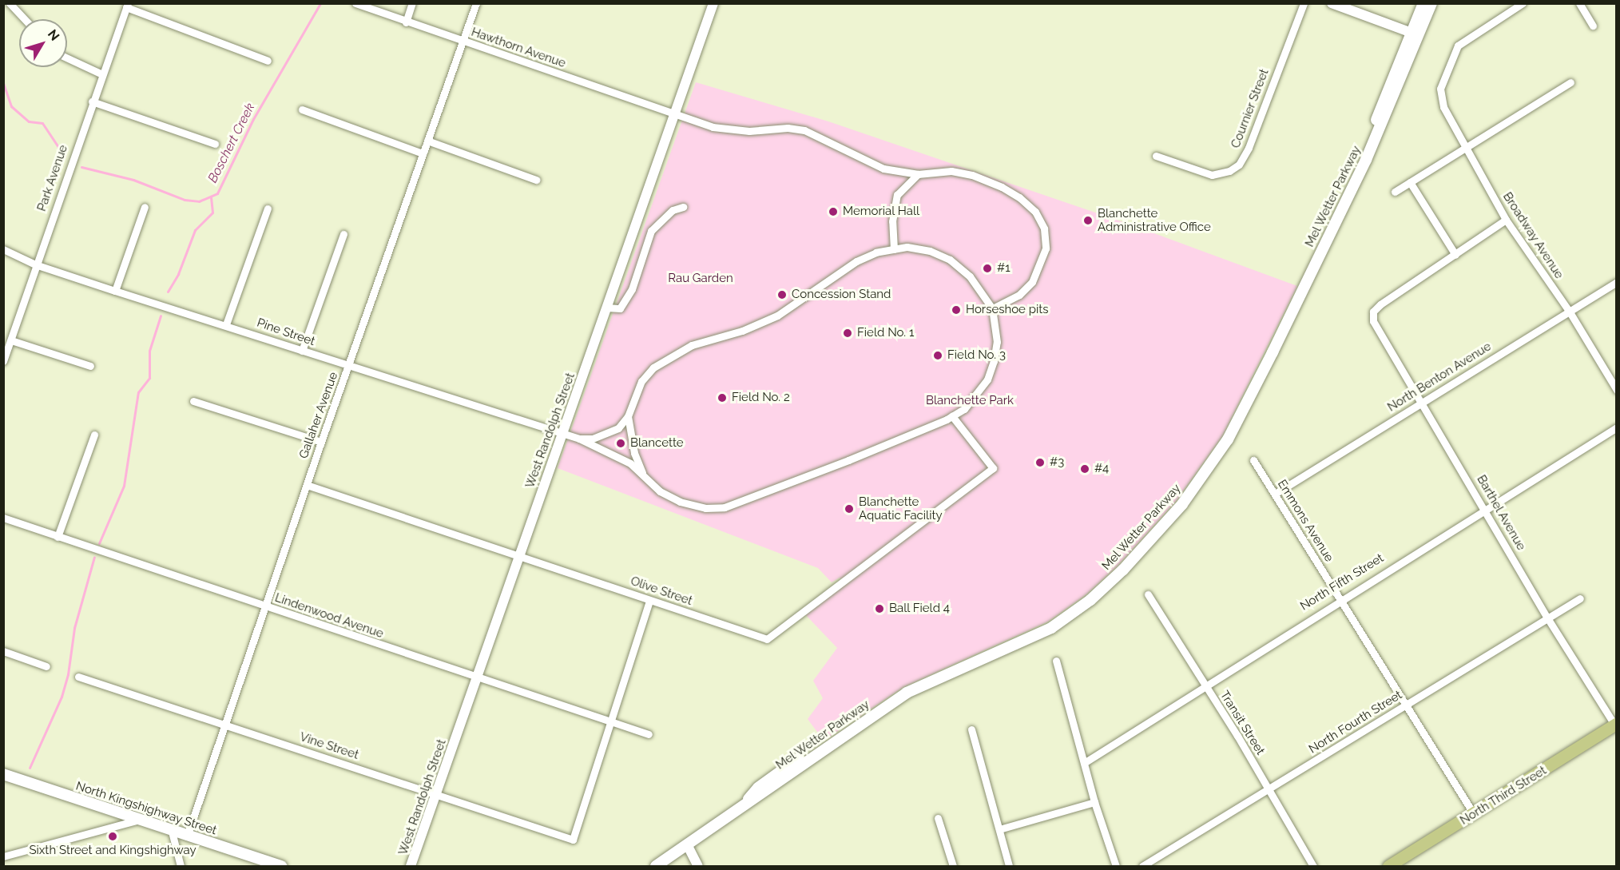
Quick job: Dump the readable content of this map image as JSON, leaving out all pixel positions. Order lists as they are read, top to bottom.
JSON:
{
  "streets": {
    "main road": ["Mel Wetter Parkway", "North Third Street", "North Kingshighway Street"],
    "street": [
      "Hawthorn Avenue",
      "Cournier Street",
      "Park Avenue",
      "Broadway Avenue",
      "Pine Street",
      "North Benton Avenue",
      "Gallaher Avenue",
      "West Randolph Street",
      "Barthel Avenue",
      "Emmons Avenue",
      "North Fifth Street",
      "Olive Street",
      "Lindenwood Avenue",
      "North Fourth Street",
      "Transit Street",
      "Vine Street"
    ]
  },
  "crossings": [
    ["Hawthorn Avenue", "Gallaher Avenue"],
    ["Hawthorn Avenue", "West Randolph Street"],
    ["Park Avenue", "Pine Street"],
    ["Broadway Avenue", "North Benton Avenue"],
    ["Pine Street", "Gallaher Avenue"],
    ["Pine Street", "West Randolph Street"],
    ["North Benton Avenue", "Barthel Avenue"],
    ["North Benton Avenue", "Emmons Avenue"],
    ["Gallaher Avenue", "Olive Street"],
    ["Gallaher Avenue", "Lindenwood Avenue"],
    ["Gallaher Avenue", "Vine Street"],
    ["Gallaher Avenue", "North Kingshighway Street"],
    ["West Randolph Street", "Olive Street"],
    ["West Randolph Street", "Lindenwood Avenue"],
    ["West Randolph Street", "Vine Street"],
    ["Barthel Avenue", "North Fifth Street"],
    ["Barthel Avenue", "North Fourth Street"],
    ["Barthel Avenue", "North Third Street"],
    ["Emmons Avenue", "North Fifth Street"],
    ["Emmons Avenue", "North Fourth Street"],
    ["Emmons Avenue", "North Third Street"],
    ["North Fifth Street", "Transit Street"],
    ["Lindenwood Avenue", "Vine Street"],
    ["North Fourth Street", "Transit Street"]
  ],
  "water": ["Boschert Creek"],
  "parks": ["Rau Garden", "Blanchette Park"],
  "places": [
    "Memorial Hall",
    "Blanchette Administrative Office",
    "#1",
    "Concession Stand",
    "Horseshoe pits",
    "Field No. 1",
    "Field No. 3",
    "Field No. 2",
    "Blancette",
    "#3",
    "#4",
    "Blanchette Aquatic Facility",
    "Ball Field 4",
    "Sixth Street and Kingshighway"
  ],
  "north": "top right"
}
